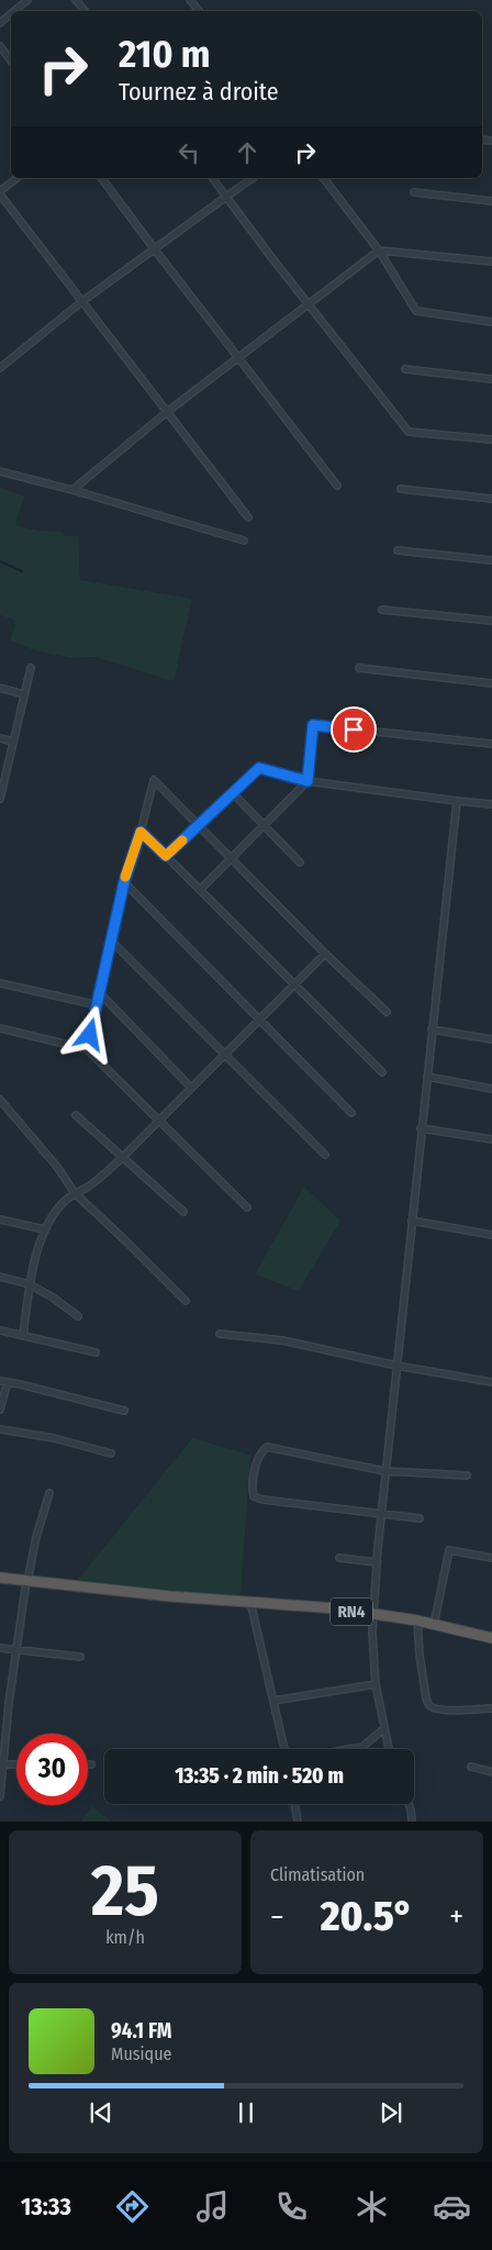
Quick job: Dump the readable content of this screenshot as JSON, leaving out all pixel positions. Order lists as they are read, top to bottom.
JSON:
{
  "streets": {
    "highway": ["RN4"]
  },
  "page": {
    "turn": ["210 m", "Tournez à droite"],
    "limit": "30",
    "trip": "13:35 · 2 min · 520 m",
    "tile": [
      ["25", "km/h"],
      "Climatisation"
    ],
    "heat": ["−", "20.5°", "+"],
    "song": ["94.1 FM", "Musique"],
    "tabs": "13:33"
  }
}
